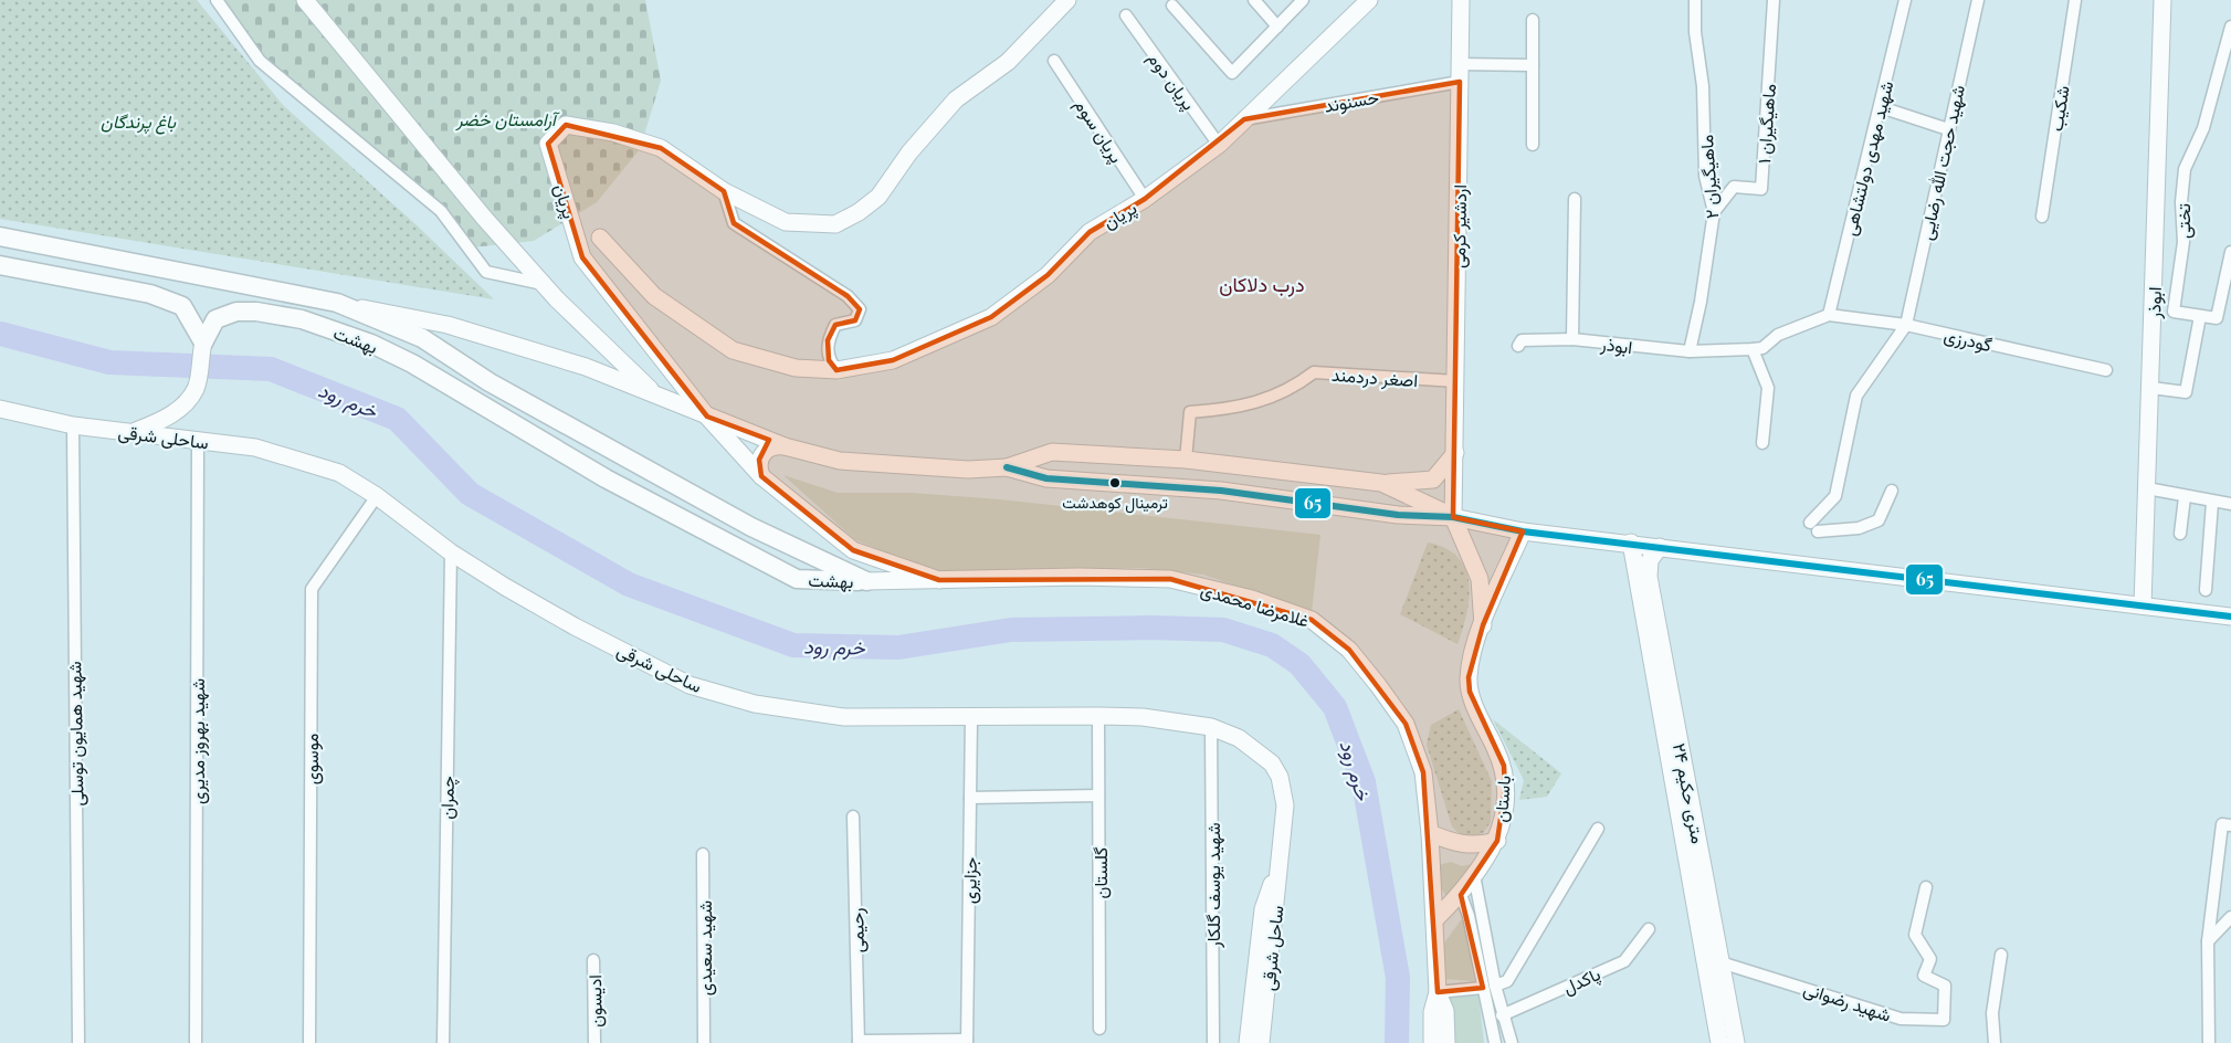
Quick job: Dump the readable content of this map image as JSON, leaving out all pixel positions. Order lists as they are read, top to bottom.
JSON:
{
  "streets": {
    "main road": [
      "پریان",
      "اردشیر کرمی",
      "ابوذر",
      "بهشت",
      "ساحلی شرقی",
      "غلامرضا محمدی",
      "۲۴ متری حکیم",
      "باستان",
      "ساحل شرقی"
    ],
    "street": [
      "پریان دوم",
      "حسنوند",
      "شکیب",
      "ماهیگیران ۱",
      "پریان سوم",
      "شهید مهدی دولتشاهی",
      "شهید حجت الله رضایی",
      "ماهیگیران ۲",
      "تختی",
      "گودرزی",
      "اصغر دردمند",
      "شهید همایون توسلی",
      "شهید بهروز مدیری",
      "موسوی",
      "چمران",
      "گلستان",
      "جزایری",
      "شهید یوسف گلکار",
      "رحیمی",
      "شهید سعیدی",
      "پاکدل",
      "ادیسون",
      "شهید رضوانی"
    ]
  },
  "crossings": [
    ["پریان دوم", "پریان"],
    ["حسنوند", "پریان"],
    ["حسنوند", "اردشیر کرمی"],
    ["ماهیگیران ۱", "ماهیگیران ۲"],
    ["پریان سوم", "پریان"],
    ["شهید مهدی دولتشاهی", "ابوذر"],
    ["شهید مهدی دولتشاهی", "گودرزی"],
    ["شهید حجت الله رضایی", "گودرزی"],
    ["ماهیگیران ۲", "ابوذر"],
    ["اردشیر کرمی", "اصغر دردمند"],
    ["اردشیر کرمی", "باستان"],
    ["ابوذر", "گودرزی"],
    ["بهشت", "غلامرضا محمدی"],
    ["ساحلی شرقی", "شهید همایون توسلی"],
    ["ساحلی شرقی", "شهید بهروز مدیری"],
    ["ساحلی شرقی", "موسوی"],
    ["ساحلی شرقی", "چمران"],
    ["ساحلی شرقی", "گلستان"],
    ["ساحلی شرقی", "جزایری"],
    ["ساحلی شرقی", "شهید یوسف گلکار"],
    ["ساحلی شرقی", "ساحل شرقی"],
    ["غلامرضا محمدی", "باستان"],
    ["۲۴ متری حکیم", "شهید رضوانی"]
  ],
  "districts": ["درب دلاکان"],
  "water": ["خرم رود"],
  "parks": ["آرامستان خضر", "باغ پرندگان"],
  "places": ["ترمینال کوهدشت"],
  "lines": ["transit line 65"]
}
